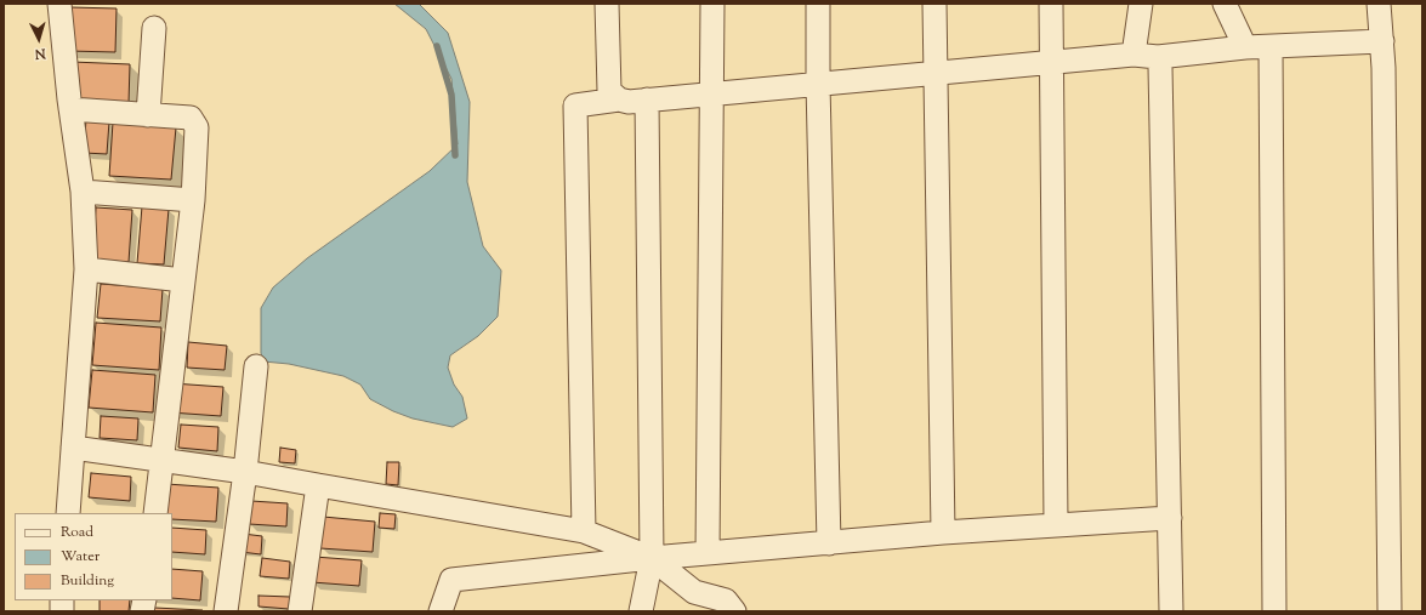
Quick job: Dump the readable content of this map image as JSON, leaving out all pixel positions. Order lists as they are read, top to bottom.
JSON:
{
  "legend": ["Road", "Water", "Building"],
  "north": "bottom"
}
